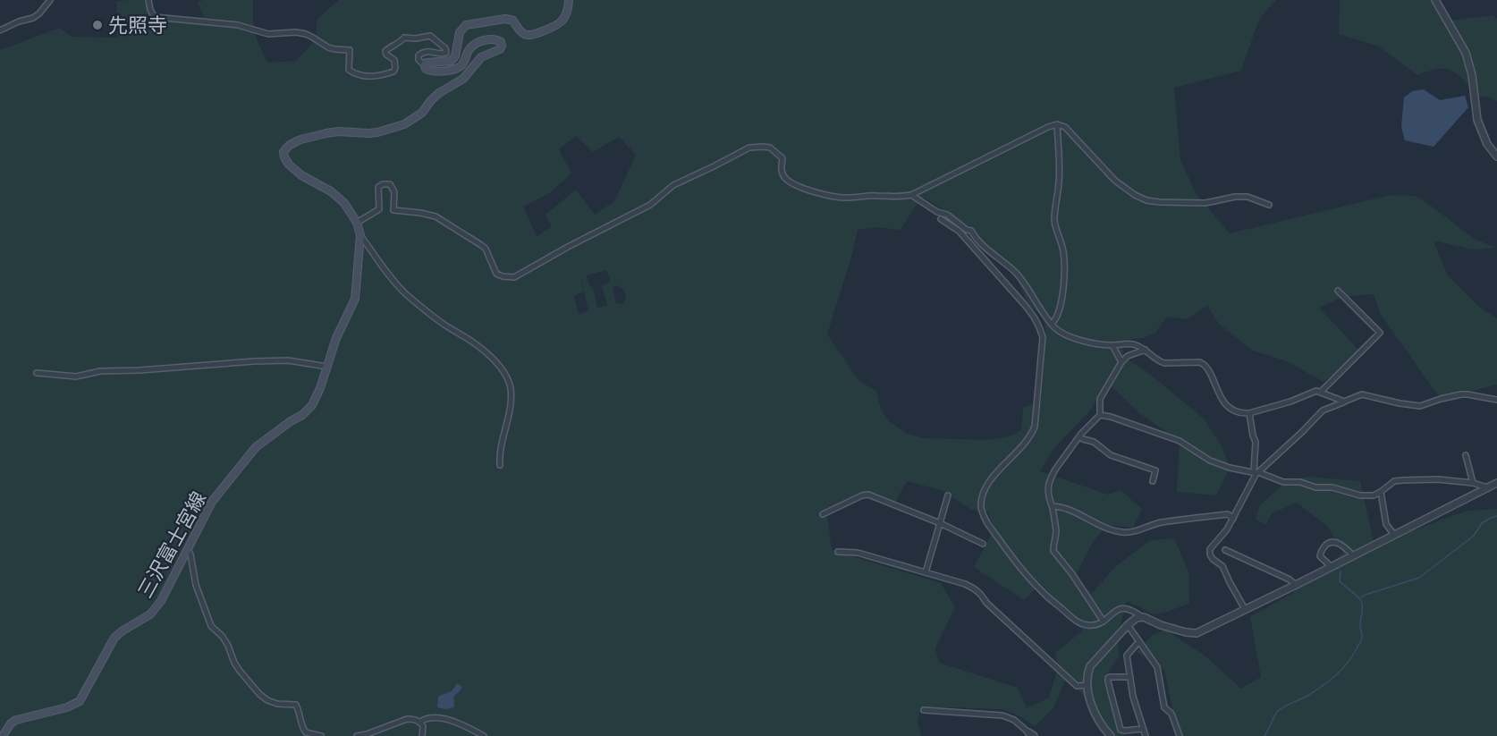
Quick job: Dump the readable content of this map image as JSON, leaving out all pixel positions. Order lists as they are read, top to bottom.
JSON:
{
  "streets": {
    "main road": ["三沢富士宮線"]
  },
  "places": ["先照寺"]
}
